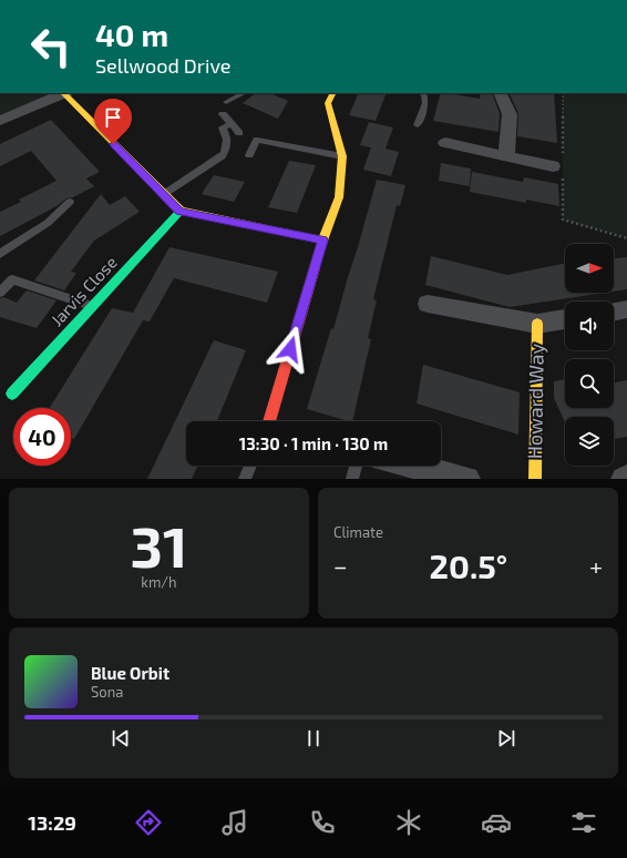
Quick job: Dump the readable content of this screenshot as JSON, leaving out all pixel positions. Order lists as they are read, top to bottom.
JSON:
{
  "streets": {
    "street": ["Jarvis Close", "Howard Way"]
  },
  "north": "right",
  "page": {
    "turn": ["40 m", "Sellwood Drive"],
    "limit": "40",
    "trip": "13:30 · 1 min · 130 m",
    "tile": [
      ["31", "km/h"],
      "Climate"
    ],
    "heat": ["−", "20.5°", "+"],
    "song": ["Blue Orbit", "Sona"],
    "tabs": "13:29"
  }
}
